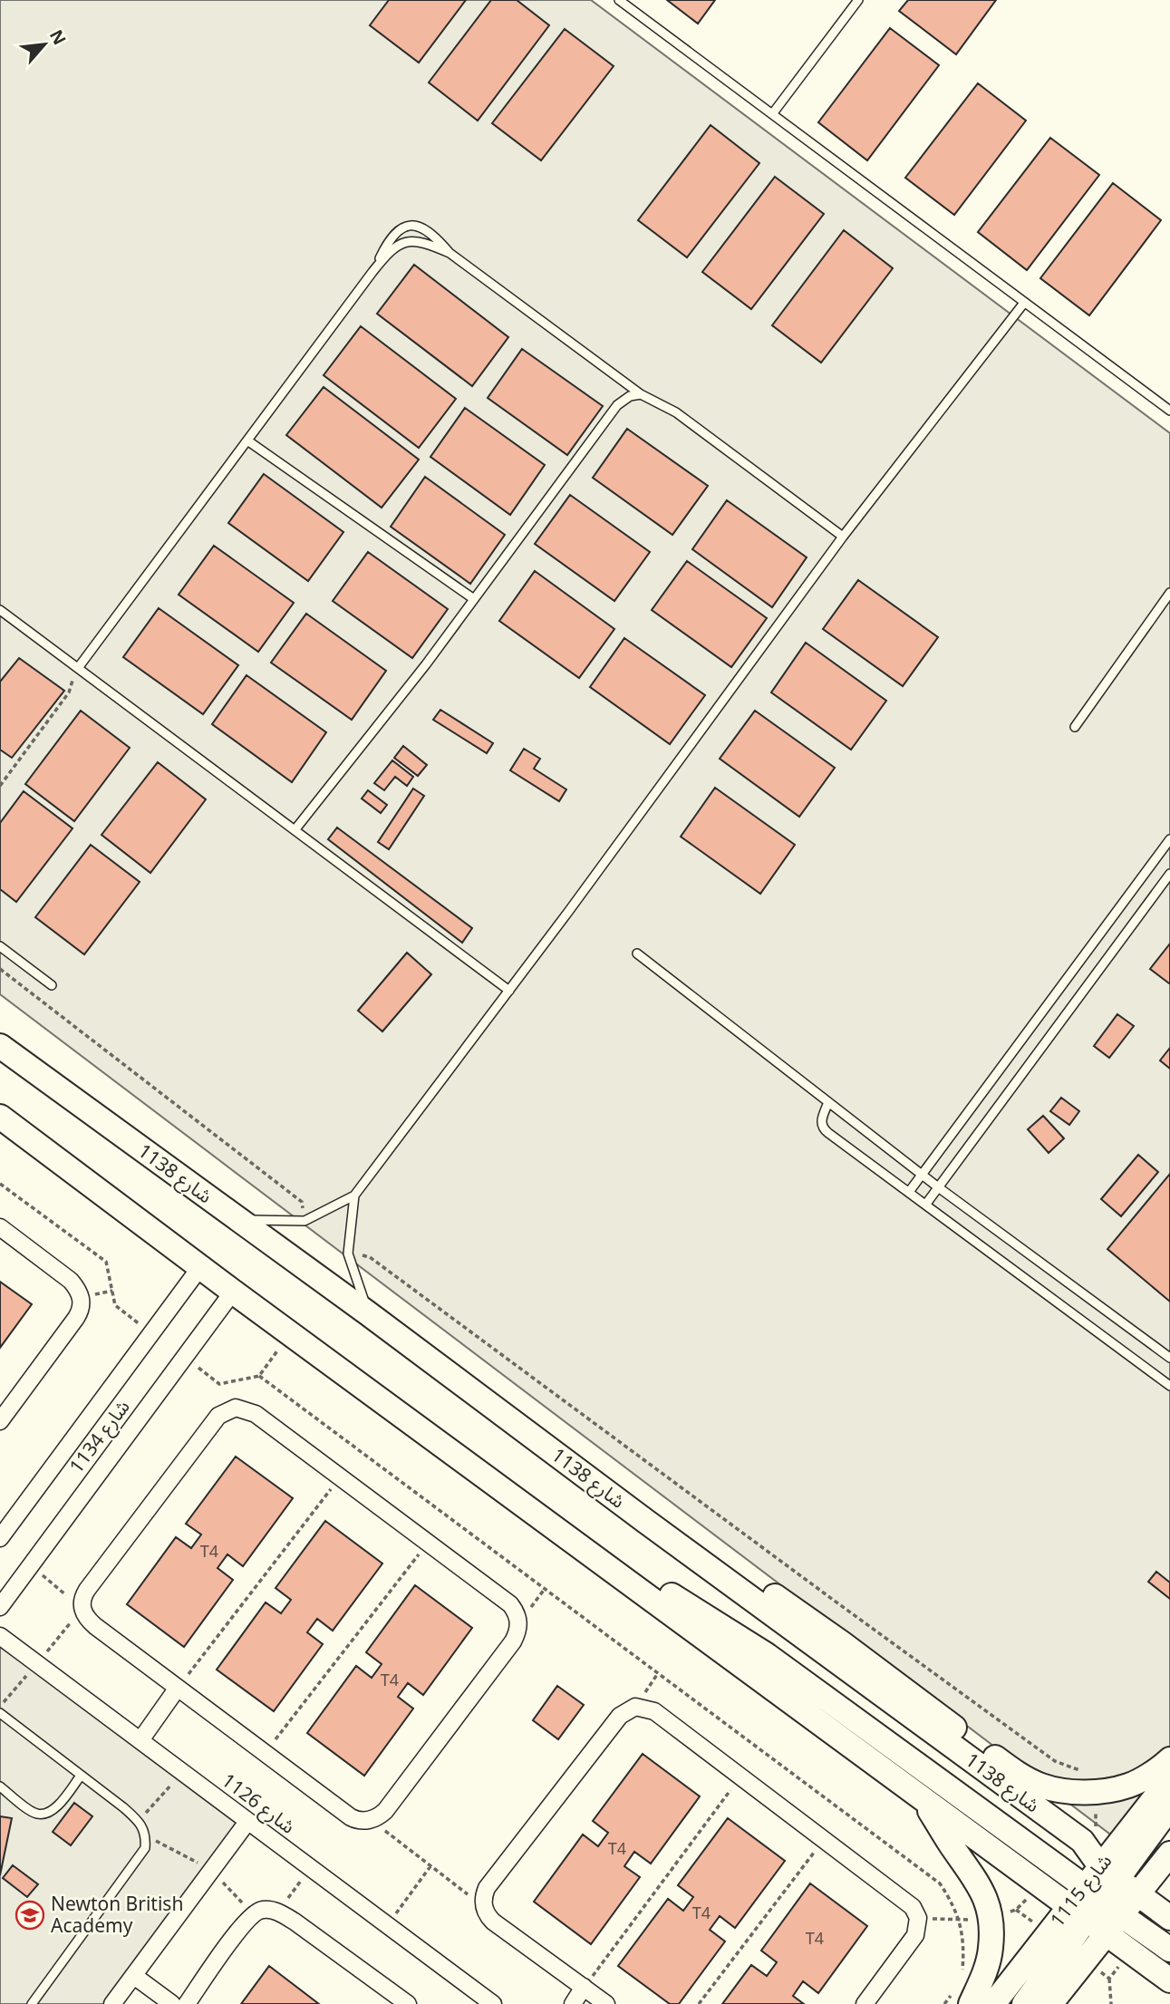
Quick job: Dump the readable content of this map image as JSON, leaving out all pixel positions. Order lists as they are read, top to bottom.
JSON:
{
  "streets": {
    "street": [
      "شارع 1138",
      "شارع 1134",
      "شارع 1126",
      "شارع 1115"
    ]
  },
  "crossings": [
    ["شارع 1138", "شارع 1115"]
  ],
  "places": {
    "school or university": ["Newton British Academy"]
  },
  "house_numbers": [
    "T4",
    "T4",
    "T4",
    "T4",
    "T4"
  ],
  "north": "top right"
}
